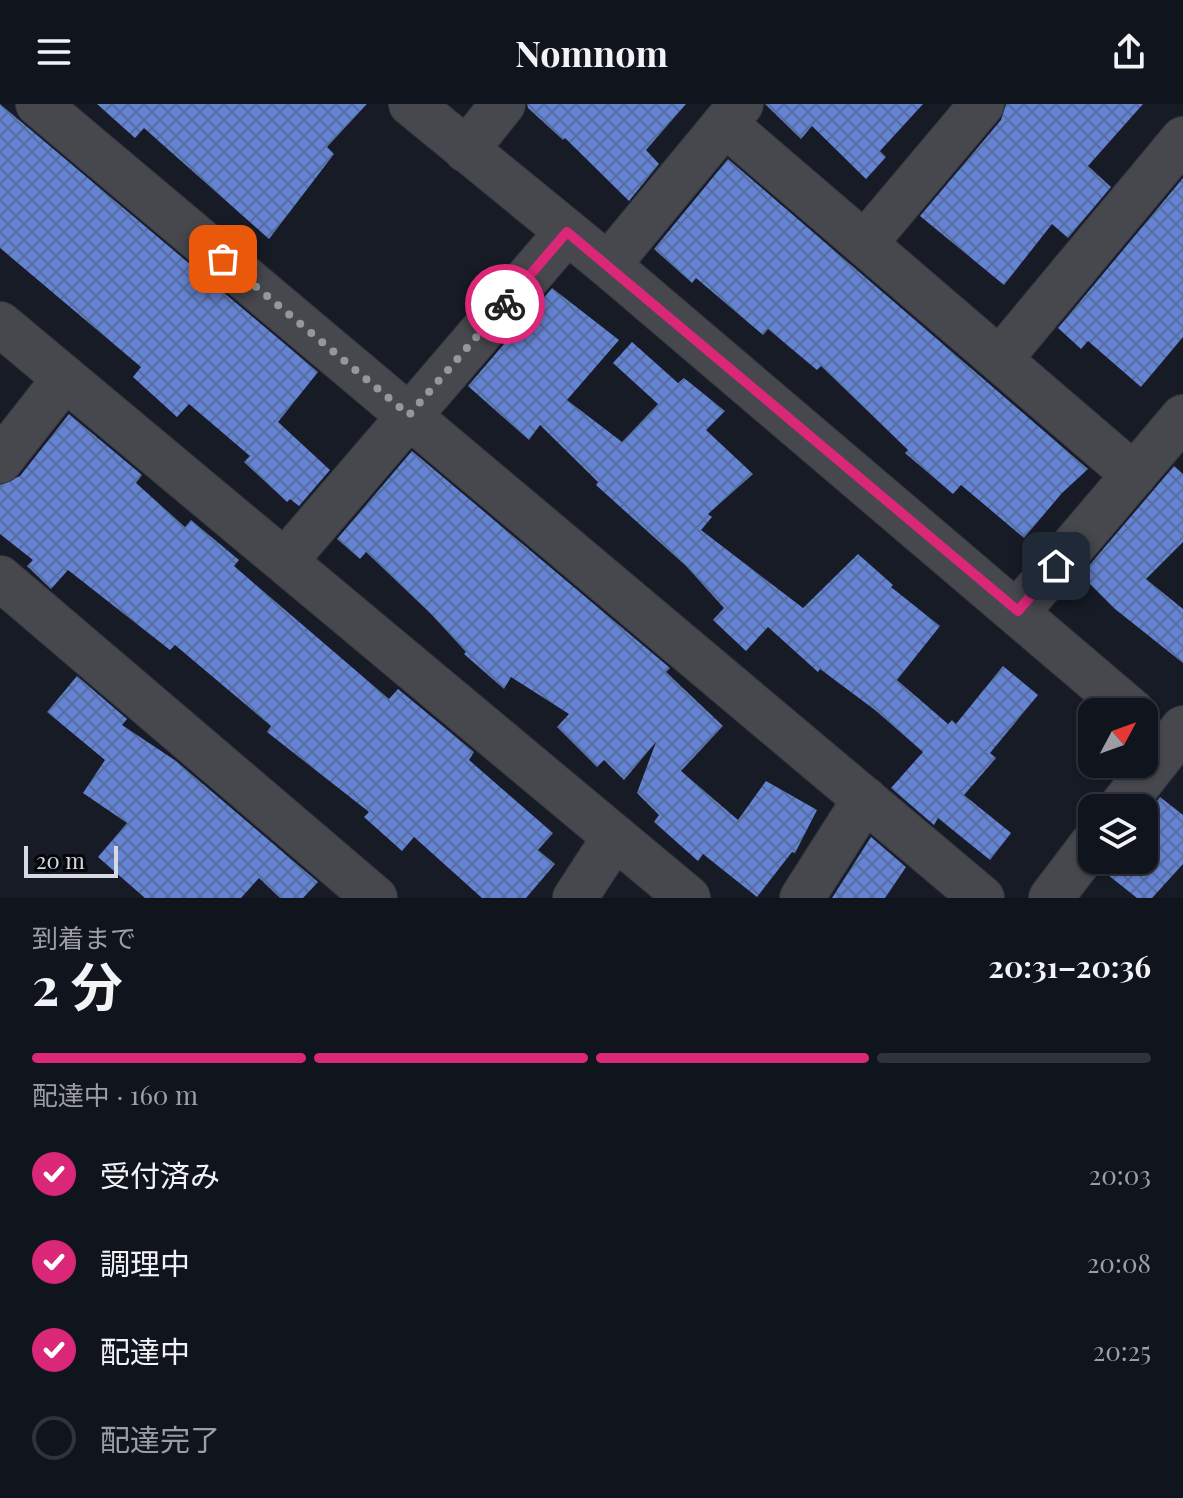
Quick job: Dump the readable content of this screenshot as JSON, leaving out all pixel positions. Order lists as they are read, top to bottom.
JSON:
{
  "scale_bar": "20 m",
  "north": "top right",
  "page": {
    "header": "Nomnom",
    "scale": "20 m",
    "heading": ["2 分", "到着まで", "20:31–20:36"],
    "bar": "配達中 · 160 m",
    "list": [
      ["受付済み", "20:03"],
      ["調理中", "20:08"],
      ["配達中", "20:25"],
      "配達完了"
    ]
  }
}
